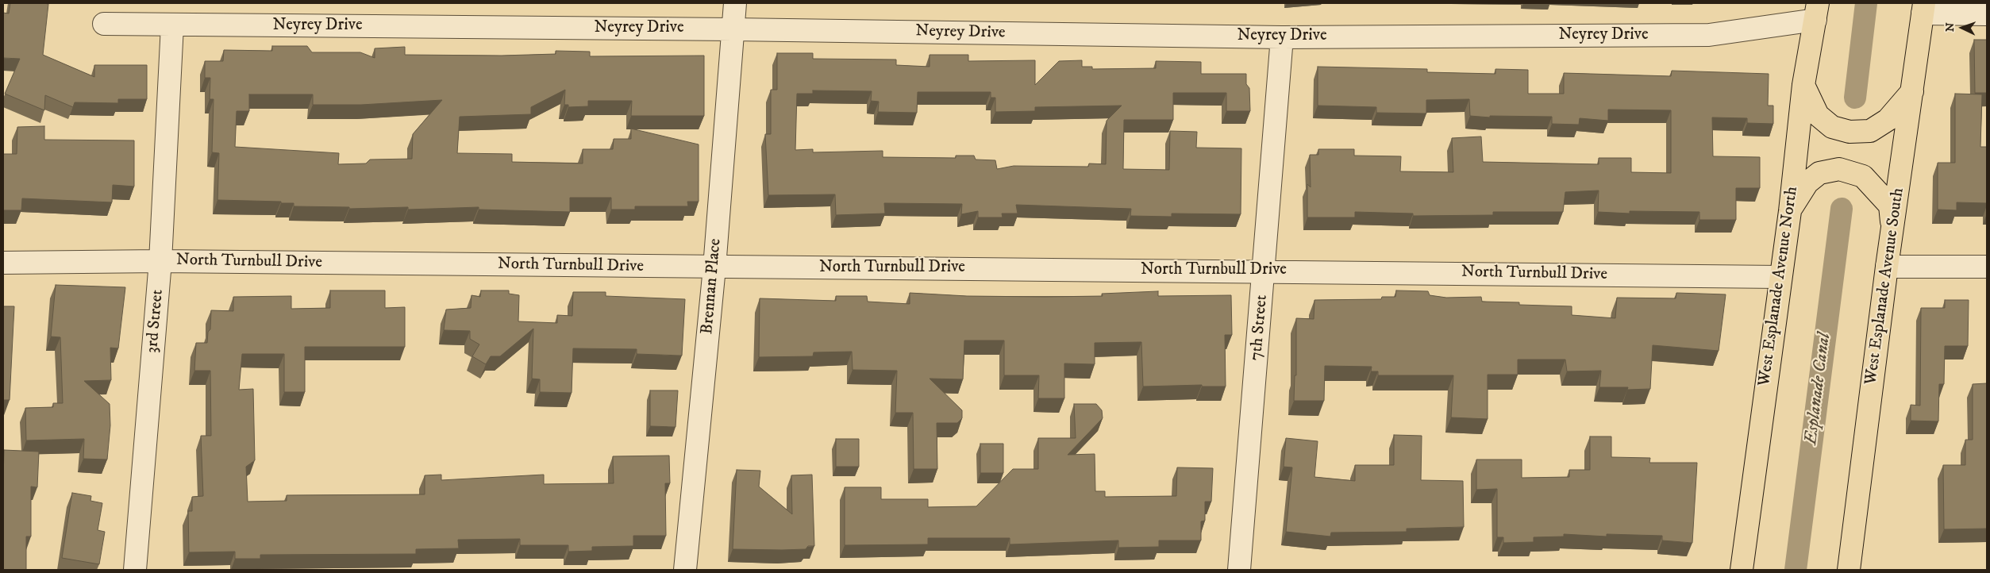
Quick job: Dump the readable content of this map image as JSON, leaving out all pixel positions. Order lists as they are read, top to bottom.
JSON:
{
  "streets": {
    "main road": ["West Esplanade Avenue North", "West Esplanade Avenue South"],
    "street": [
      "Neyrey Drive",
      "North Turnbull Drive",
      "Brennan Place",
      "3rd Street",
      "7th Street"
    ]
  },
  "crossings": [
    ["Neyrey Drive", "Brennan Place"],
    ["Neyrey Drive", "West Esplanade Avenue North"],
    ["Neyrey Drive", "3rd Street"],
    ["Neyrey Drive", "7th Street"],
    ["North Turnbull Drive", "Brennan Place"],
    ["North Turnbull Drive", "West Esplanade Avenue North"],
    ["North Turnbull Drive", "3rd Street"],
    ["North Turnbull Drive", "7th Street"]
  ],
  "water": ["Esplanade Canal"],
  "north": "left"
}
